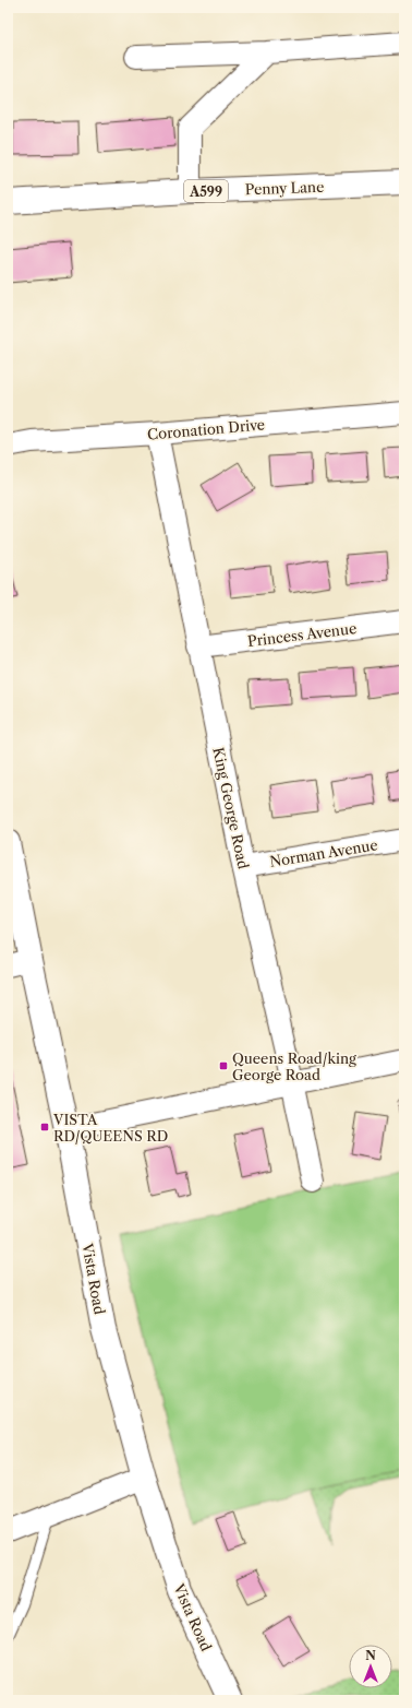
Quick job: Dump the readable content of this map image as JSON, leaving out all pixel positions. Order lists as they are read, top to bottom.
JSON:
{
  "streets": {
    "main road": ["Penny Lane", "A599", "Vista Road"],
    "street": [
      "Coronation Drive",
      "Princess Avenue",
      "King George Road",
      "Norman Avenue"
    ]
  },
  "crossings": [
    ["Coronation Drive", "King George Road"],
    ["Princess Avenue", "King George Road"],
    ["King George Road", "Norman Avenue"]
  ],
  "places": {
    "transit": ["Queens Road/king George Road", "VISTA RD/QUEENS RD"]
  },
  "north": "top"
}
